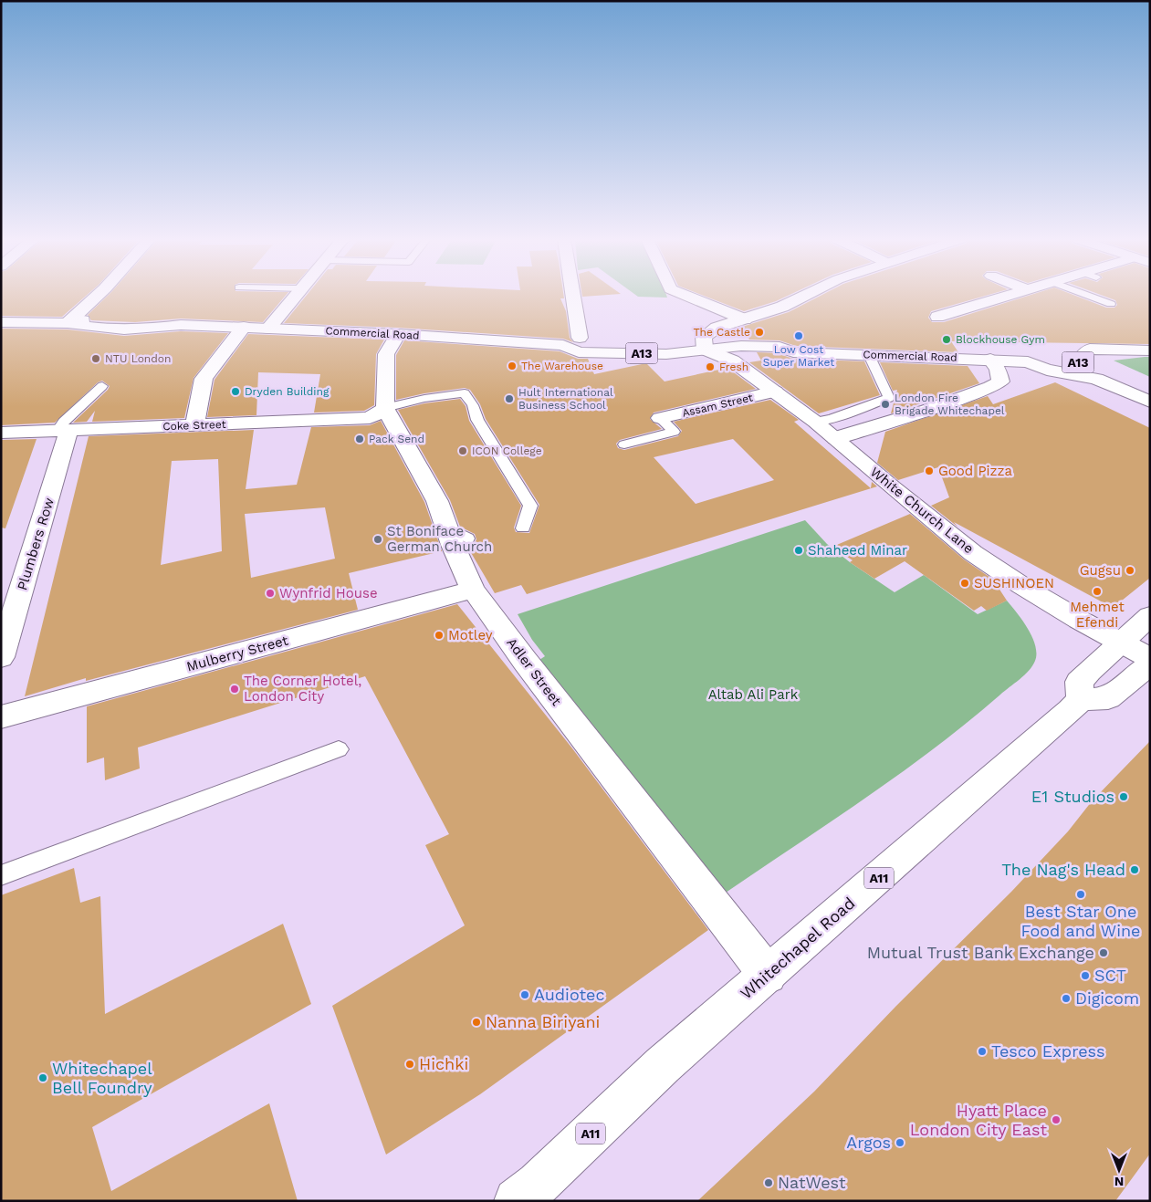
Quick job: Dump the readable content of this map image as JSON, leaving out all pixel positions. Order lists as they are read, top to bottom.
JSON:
{
  "streets": {
    "main road": [
      "Commercial Road",
      "A13",
      "Assam Street",
      "Coke Street",
      "White Church Lane",
      "Plumbers Row",
      "Mulberry Street",
      "Adler Street",
      "A11",
      "Whitechapel Road"
    ]
  },
  "crossings": [
    ["Commercial Road", "White Church Lane"],
    ["Commercial Road", "Adler Street"],
    ["Assam Street", "White Church Lane"],
    ["Coke Street", "Plumbers Row"],
    ["Coke Street", "Adler Street"],
    ["Mulberry Street", "Adler Street"],
    ["Adler Street", "Whitechapel Road"]
  ],
  "parks": ["Altab Ali Park"],
  "places": [
    "The Castle",
    "Low Cost Super Market",
    "Blockhouse Gym",
    "NTU London",
    "The Warehouse",
    "Fresh",
    "Dryden Building",
    "Hult International Business School",
    "London Fire Brigade Whitechapel",
    "Pack Send",
    "ICON College",
    "Good Pizza",
    "St Boniface German Church",
    "Shaheed Minar",
    "Gugsu",
    "SUSHINOEN",
    "Mehmet Efendi",
    "Wynfrid House",
    "Motley",
    "The Corner Hotel, London City",
    "E1 Studios",
    "The Nag's Head",
    "Best Star One Food and Wine",
    "Mutual Trust Bank Exchange",
    "SCT",
    "Audiotec",
    "Digicom",
    "Nanna Biriyani",
    "Tesco Express",
    "Hichki",
    "Whitechapel Bell Foundry",
    "Hyatt Place London City East",
    "Argos",
    "NatWest"
  ],
  "north": "bottom"
}
